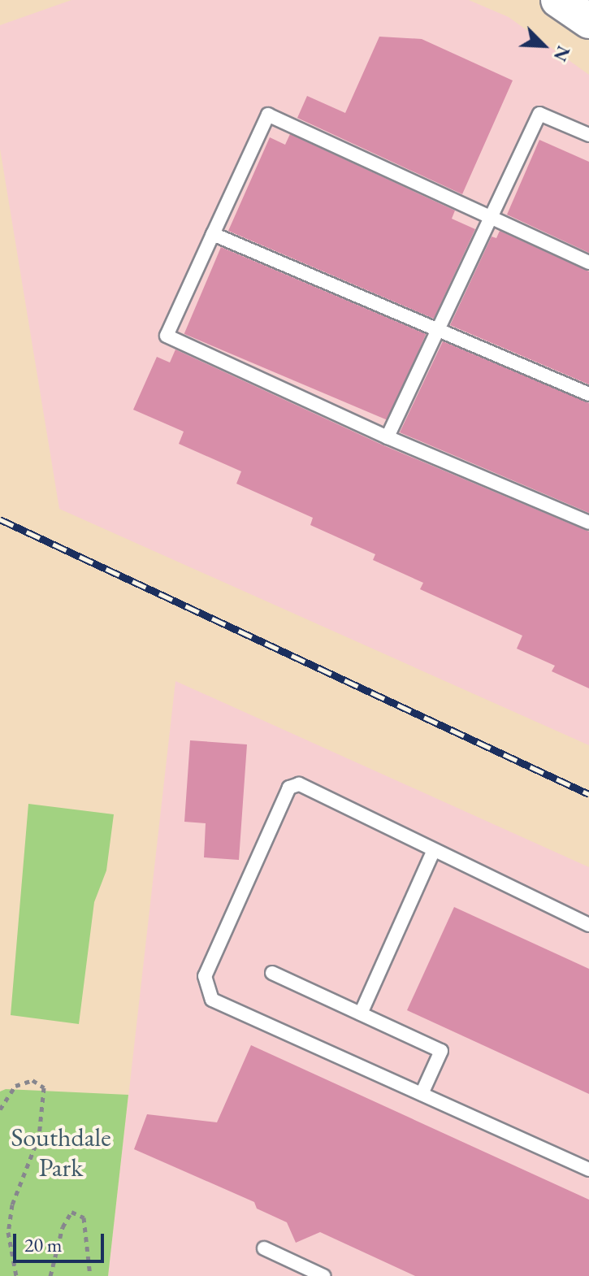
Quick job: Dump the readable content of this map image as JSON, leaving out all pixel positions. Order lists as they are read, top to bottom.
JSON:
{
  "parks": ["Southdale Park"],
  "scale_bar": "20 m",
  "north": "bottom right"
}
